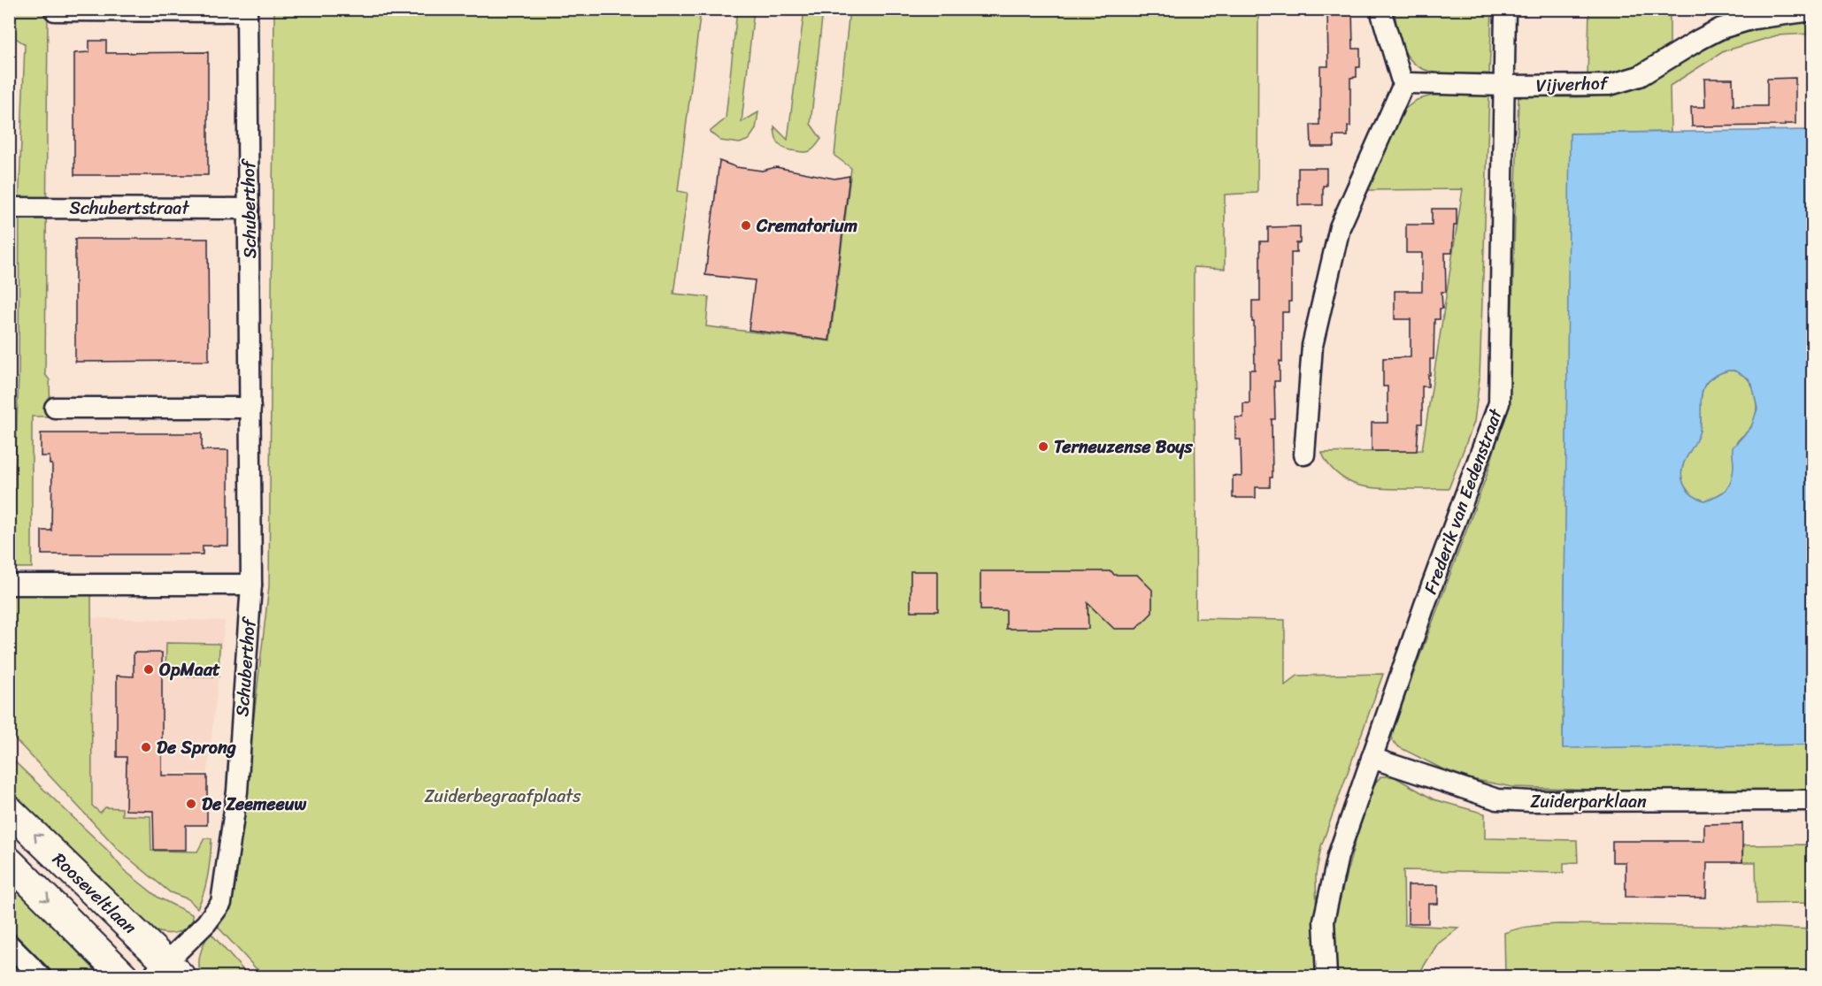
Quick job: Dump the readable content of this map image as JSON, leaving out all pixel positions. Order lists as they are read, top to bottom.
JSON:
{
  "streets": {
    "main road": ["Rooseveltlaan"],
    "street": [
      "Vijverhof",
      "Schubertstraat",
      "Schuberthof",
      "Frederik van Eedenstraat",
      "Zuiderparklaan"
    ]
  },
  "crossings": [
    ["Vijverhof", "Frederik van Eedenstraat"],
    ["Schubertstraat", "Schuberthof"],
    ["Schuberthof", "Rooseveltlaan"],
    ["Frederik van Eedenstraat", "Zuiderparklaan"]
  ],
  "parks": ["Zuiderbegraafplaats"],
  "places": [
    "Crematorium",
    "Terneuzense Boys",
    "OpMaat",
    "De Sprong",
    "De Zeemeeuw"
  ]
}
